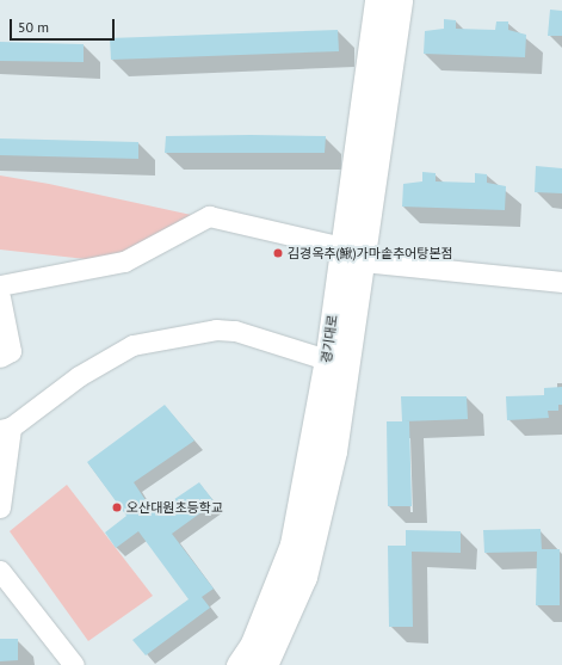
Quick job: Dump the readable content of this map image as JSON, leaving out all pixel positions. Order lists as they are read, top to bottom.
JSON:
{
  "streets": {
    "main road": ["경기대로"]
  },
  "places": ["김경옥추(鰍)가마솥추어탕본점", "오산대원초등학교"],
  "scale_bar": "50 m"
}
